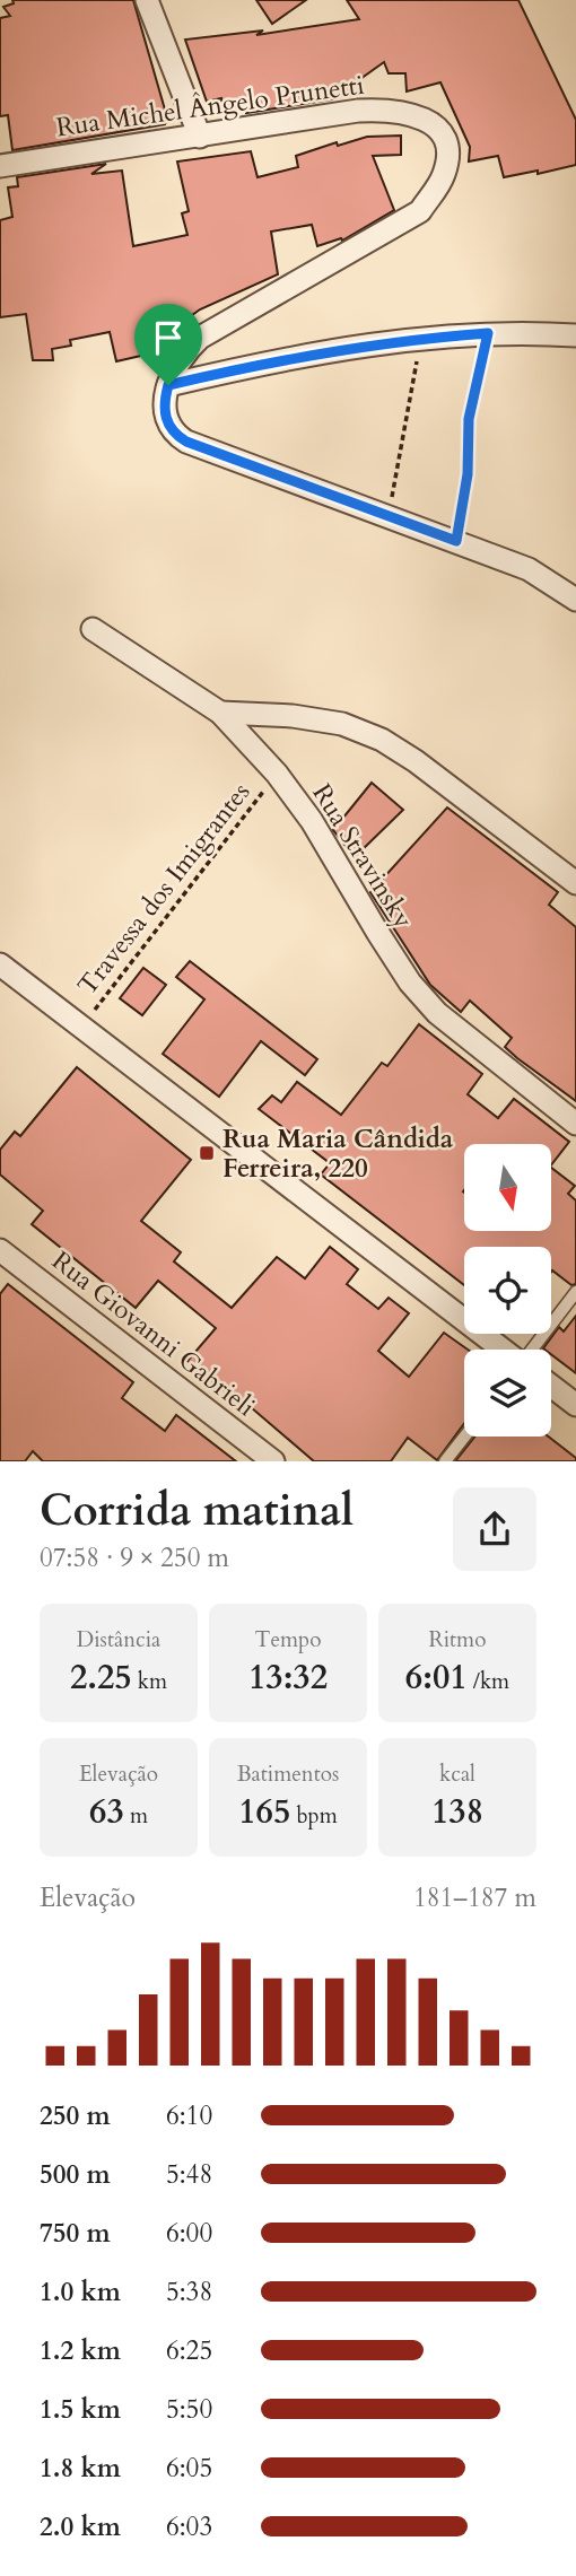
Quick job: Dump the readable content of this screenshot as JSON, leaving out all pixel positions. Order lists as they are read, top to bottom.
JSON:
{
  "streets": {
    "street": ["Rua Michel Ângelo Prunetti", "Rua Stravinsky", "Rua Giovanni Gabrieli"],
    "path": ["Travessa dos Imigrantes"]
  },
  "crossings": [
    ["Rua Stravinsky", "Travessa dos Imigrantes"]
  ],
  "places": {
    "transit": ["Rua Maria Cândida Ferreira, 220"]
  },
  "north": "bottom",
  "page": {
    "heading": ["Corrida matinal", "07:58 · 9 × 250 m"],
    "stats": [
      ["Distância", "2.25 km"],
      ["Tempo", "13:32"],
      ["Ritmo", "6:01 /km"],
      ["Elevação", "63 m"],
      ["Batimentos", "165 bpm"],
      ["kcal", "138"]
    ],
    "chart": ["Elevação", "181–187 m"],
    "list": [
      {
        "name": "250 m",
        "note": "6:10"
      },
      {
        "name": "500 m",
        "note": "5:48"
      },
      {
        "name": "750 m",
        "note": "6:00"
      },
      {
        "name": "1.0 km",
        "note": "5:38"
      },
      {
        "name": "1.2 km",
        "note": "6:25"
      },
      {
        "name": "1.5 km",
        "note": "5:50"
      },
      {
        "name": "1.8 km",
        "note": "6:05"
      },
      {
        "name": "2.0 km",
        "note": "6:03"
      }
    ]
  }
}
